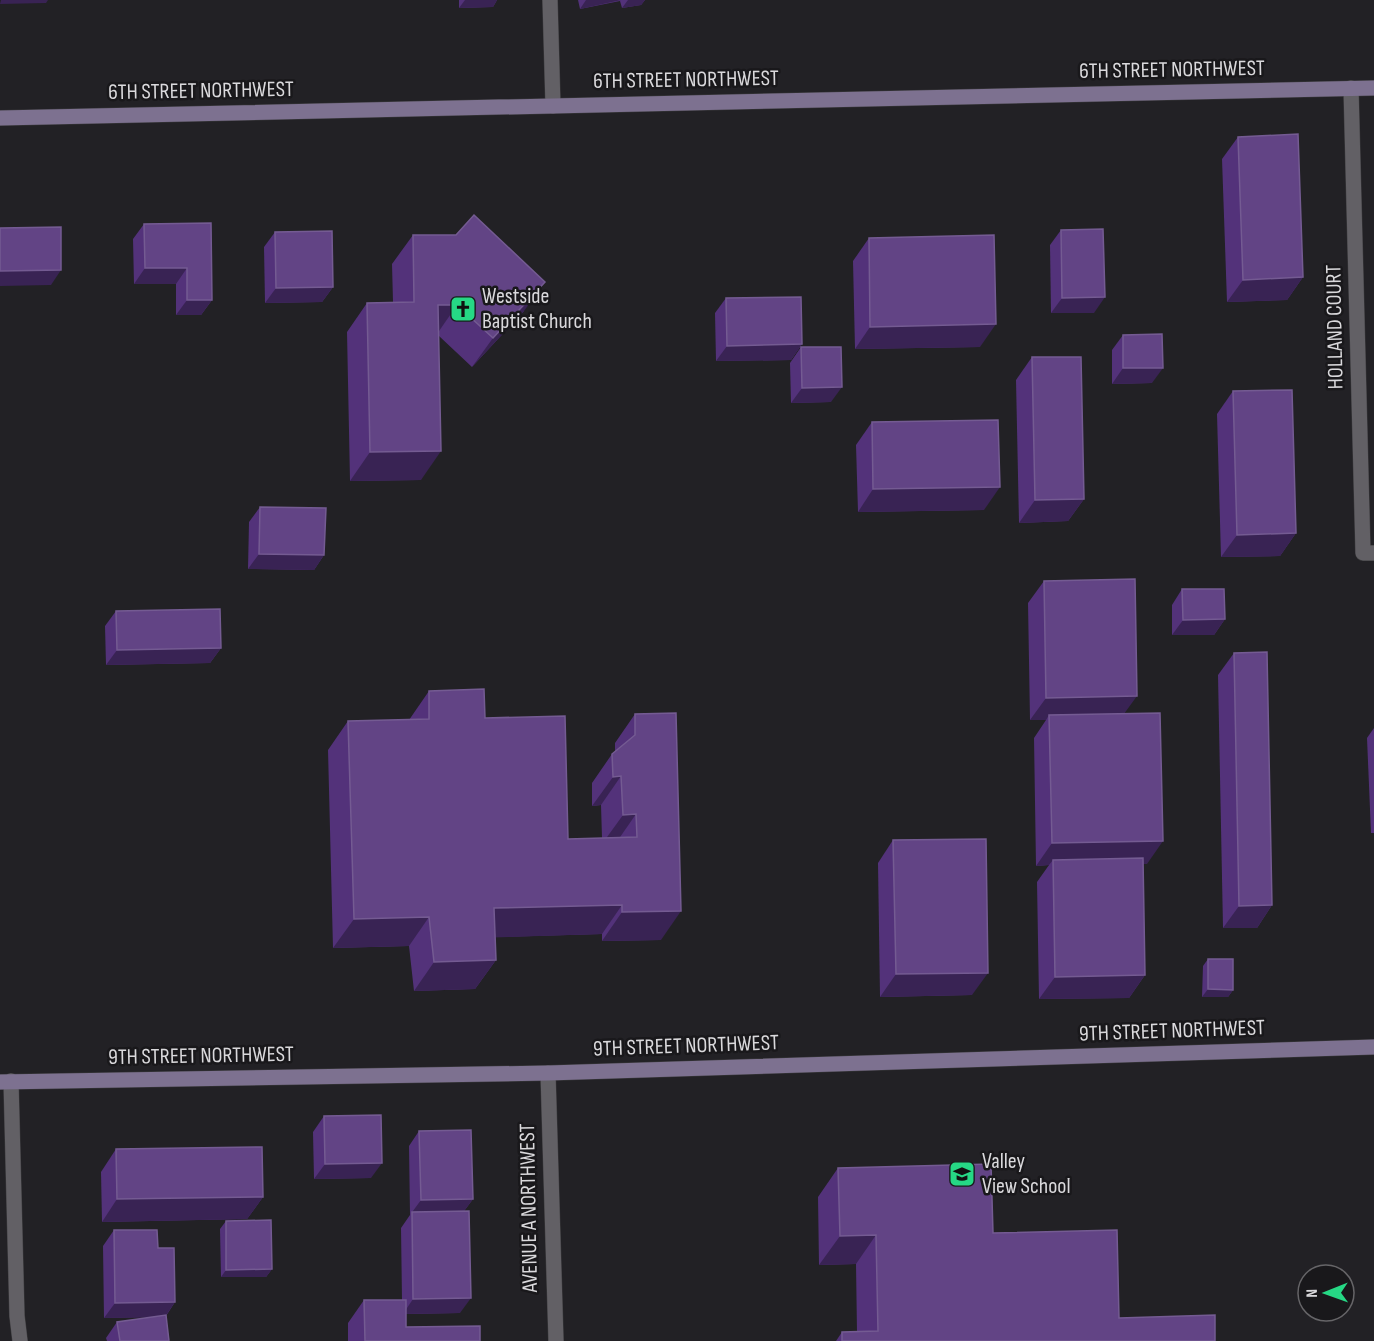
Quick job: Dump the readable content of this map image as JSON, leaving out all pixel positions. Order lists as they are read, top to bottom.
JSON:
{
  "streets": {
    "street": [
      "6TH STREET NORTHWEST",
      "HOLLAND COURT",
      "9TH STREET NORTHWEST",
      "AVENUE A NORTHWEST"
    ]
  },
  "crossings": [
    ["6TH STREET NORTHWEST", "HOLLAND COURT"],
    ["9TH STREET NORTHWEST", "AVENUE A NORTHWEST"]
  ],
  "places": {
    "church": ["Westside Baptist Church"],
    "school or university": ["Valley View School"]
  },
  "north": "left"
}
